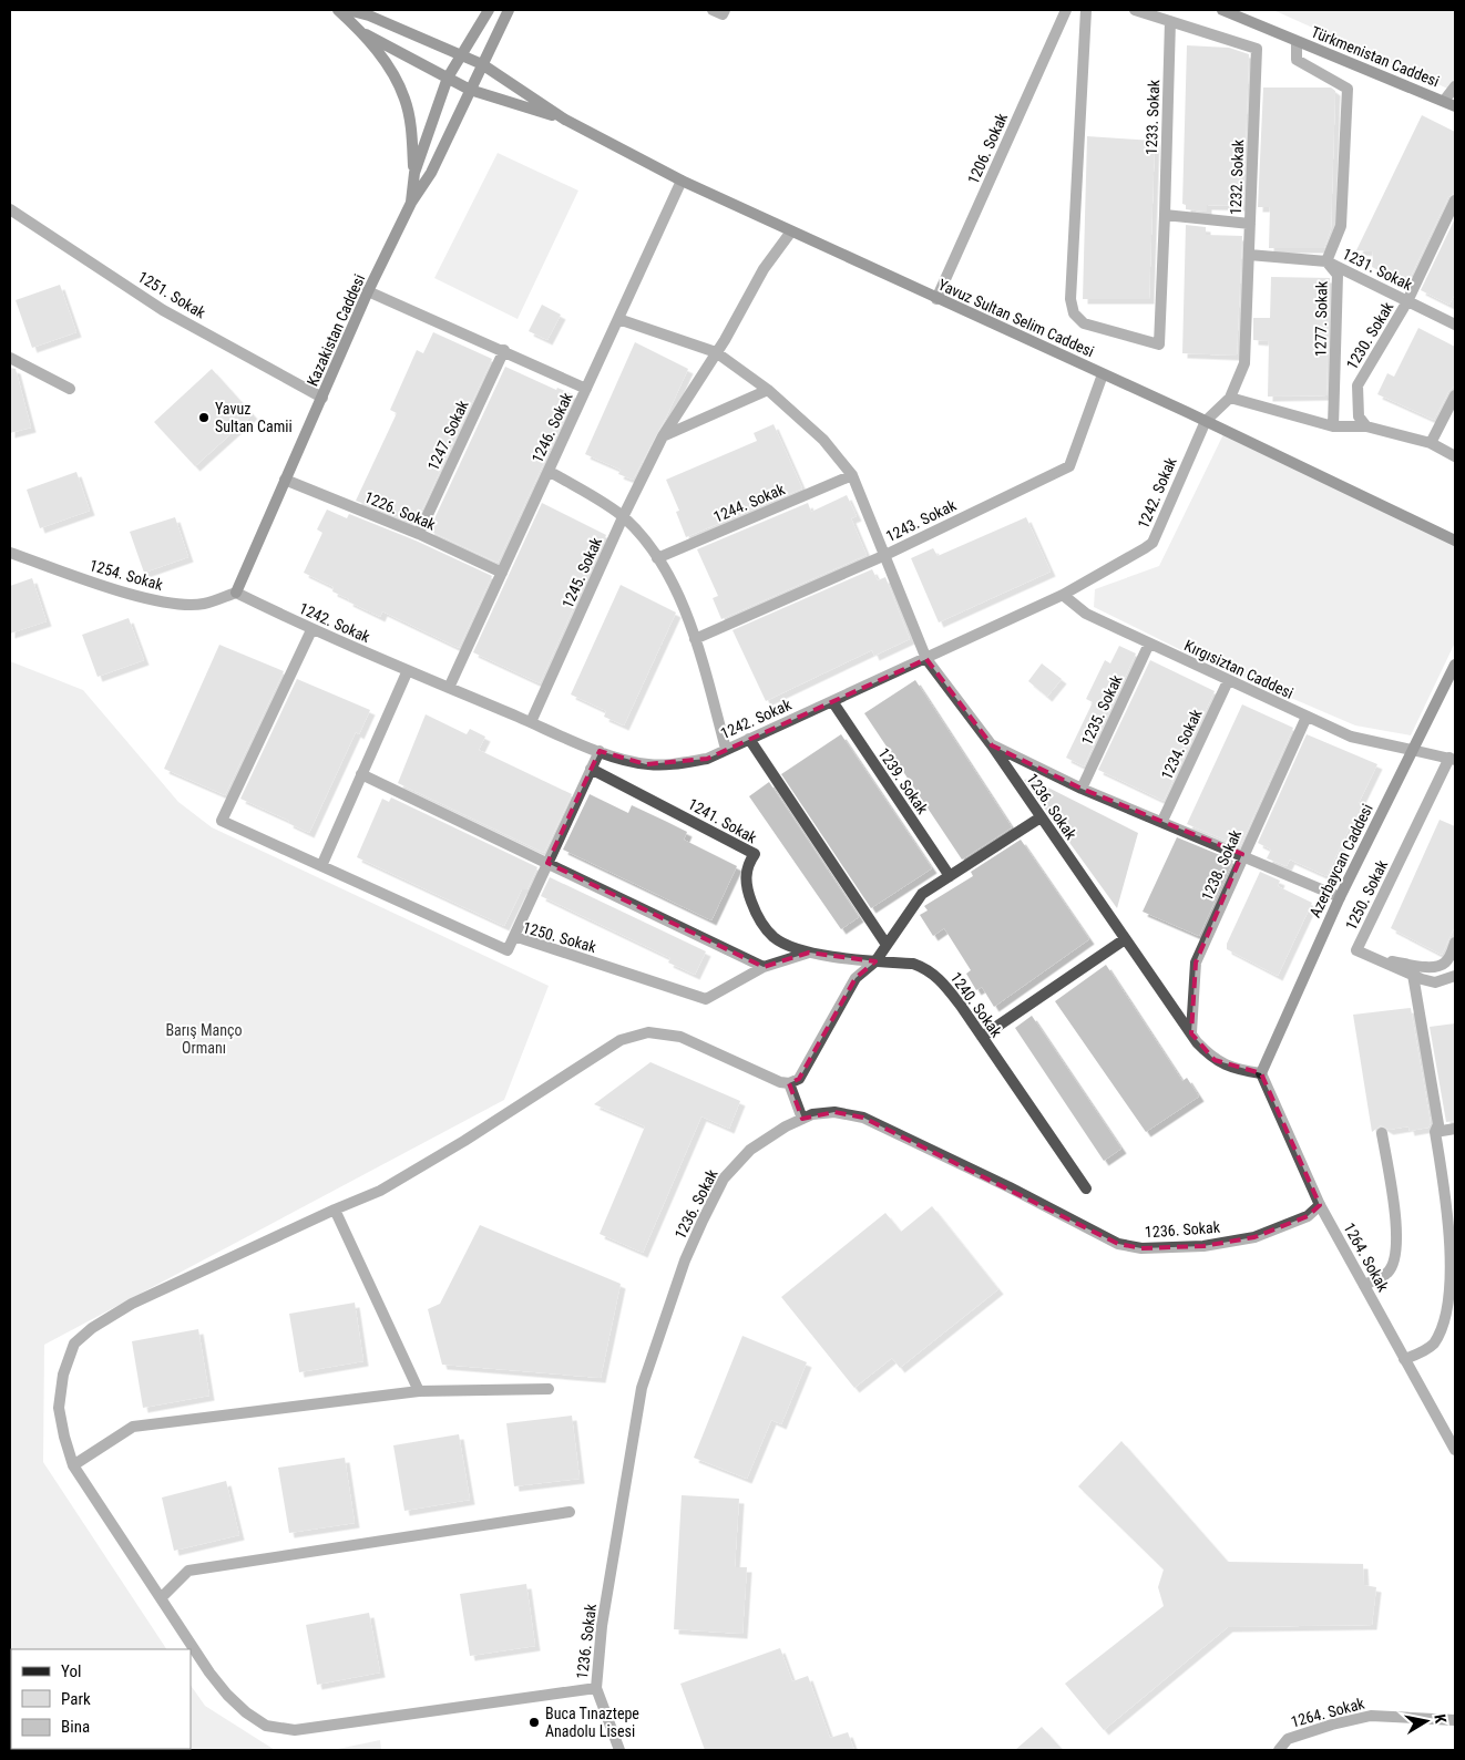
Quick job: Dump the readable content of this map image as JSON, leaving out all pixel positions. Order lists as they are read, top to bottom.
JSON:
{
  "streets": {
    "main road": [
      "Türkmenistan Caddesi",
      "Yavuz Sultan Selim Caddesi",
      "Kazakistan Caddesi",
      "Azerbaycan Caddesi"
    ],
    "street": [
      "1233. Sokak",
      "1206. Sokak",
      "1232. Sokak",
      "1231. Sokak",
      "1251. Sokak",
      "1277. Sokak",
      "1230. Sokak",
      "1246. Sokak",
      "1247. Sokak",
      "1242. Sokak",
      "1244. Sokak",
      "1226. Sokak",
      "1243. Sokak",
      "1245. Sokak",
      "1254. Sokak",
      "Kırgısiztan Caddesi",
      "1235. Sokak",
      "1234. Sokak",
      "1239. Sokak",
      "1236. Sokak",
      "1241. Sokak",
      "1238. Sokak",
      "1250. Sokak",
      "1240. Sokak",
      "1264. Sokak"
    ]
  },
  "crossings": [
    ["Türkmenistan Caddesi", "1277. Sokak"],
    ["1233. Sokak", "1232. Sokak"],
    ["1206. Sokak", "Yavuz Sultan Selim Caddesi"],
    ["1232. Sokak", "1231. Sokak"],
    ["1232. Sokak", "Yavuz Sultan Selim Caddesi"],
    ["1232. Sokak", "1242. Sokak"],
    ["1231. Sokak", "1277. Sokak"],
    ["1231. Sokak", "1230. Sokak"],
    ["1251. Sokak", "Kazakistan Caddesi"],
    ["Yavuz Sultan Selim Caddesi", "1246. Sokak"],
    ["Yavuz Sultan Selim Caddesi", "1242. Sokak"],
    ["Yavuz Sultan Selim Caddesi", "1243. Sokak"],
    ["Yavuz Sultan Selim Caddesi", "1245. Sokak"],
    ["Kazakistan Caddesi", "1242. Sokak"],
    ["Kazakistan Caddesi", "1226. Sokak"],
    ["Kazakistan Caddesi", "1254. Sokak"],
    ["1246. Sokak", "1242. Sokak"],
    ["1246. Sokak", "1226. Sokak"],
    ["1246. Sokak", "1236. Sokak"],
    ["1247. Sokak", "1226. Sokak"],
    ["1242. Sokak", "1245. Sokak"],
    ["1242. Sokak", "1254. Sokak"],
    ["1242. Sokak", "Kırgısiztan Caddesi"],
    ["1242. Sokak", "1239. Sokak"],
    ["1242. Sokak", "1236. Sokak"],
    ["1242. Sokak", "1250. Sokak"],
    ["1244. Sokak", "1236. Sokak"],
    ["1243. Sokak", "1236. Sokak"],
    ["1245. Sokak", "1236. Sokak"],
    ["Kırgısiztan Caddesi", "1235. Sokak"],
    ["Kırgısiztan Caddesi", "1234. Sokak"],
    ["Kırgısiztan Caddesi", "Azerbaycan Caddesi"],
    ["Kırgısiztan Caddesi", "1238. Sokak"],
    ["Kırgısiztan Caddesi", "1250. Sokak"],
    ["1235. Sokak", "1236. Sokak"],
    ["1234. Sokak", "1236. Sokak"],
    ["1236. Sokak", "Azerbaycan Caddesi"],
    ["1236. Sokak", "1238. Sokak"],
    ["1236. Sokak", "1264. Sokak"],
    ["1241. Sokak", "1250. Sokak"],
    ["1241. Sokak", "1240. Sokak"],
    ["Azerbaycan Caddesi", "1264. Sokak"]
  ],
  "parks": ["Barış Manço Ormanı"],
  "places": ["Yavuz Sultan Camii", "Buca Tınaztepe Anadolu Lisesi"],
  "legend": ["Yol", "Park", "Bina"],
  "north": "right"
}
